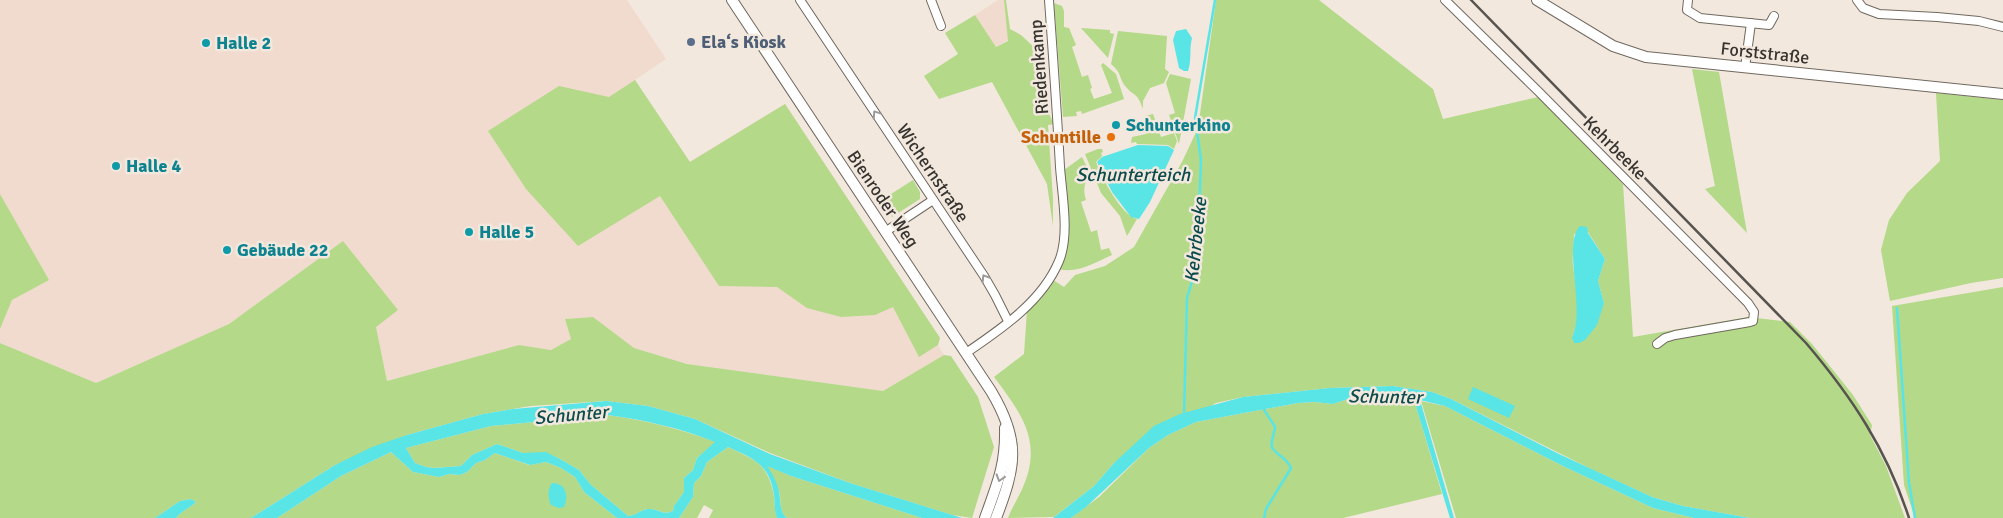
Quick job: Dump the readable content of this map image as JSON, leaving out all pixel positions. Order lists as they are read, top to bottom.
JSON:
{
  "streets": {
    "main road": ["Forststraße", "Bienroder Weg"],
    "street": ["Riedenkamp", "Kehrbeeke", "Wichernstraße"]
  },
  "crossings": [
    ["Riedenkamp", "Wichernstraße"]
  ],
  "one_way": ["Wichernstraße"],
  "water": ["Schunterteich", "Kehrbeeke", "Schunter"],
  "places": [
    "Ela‘s Kiosk",
    "Halle 2",
    "Schunterkino",
    "Schuntille",
    "Halle 4",
    "Halle 5",
    "Gebäude 22"
  ]
}
